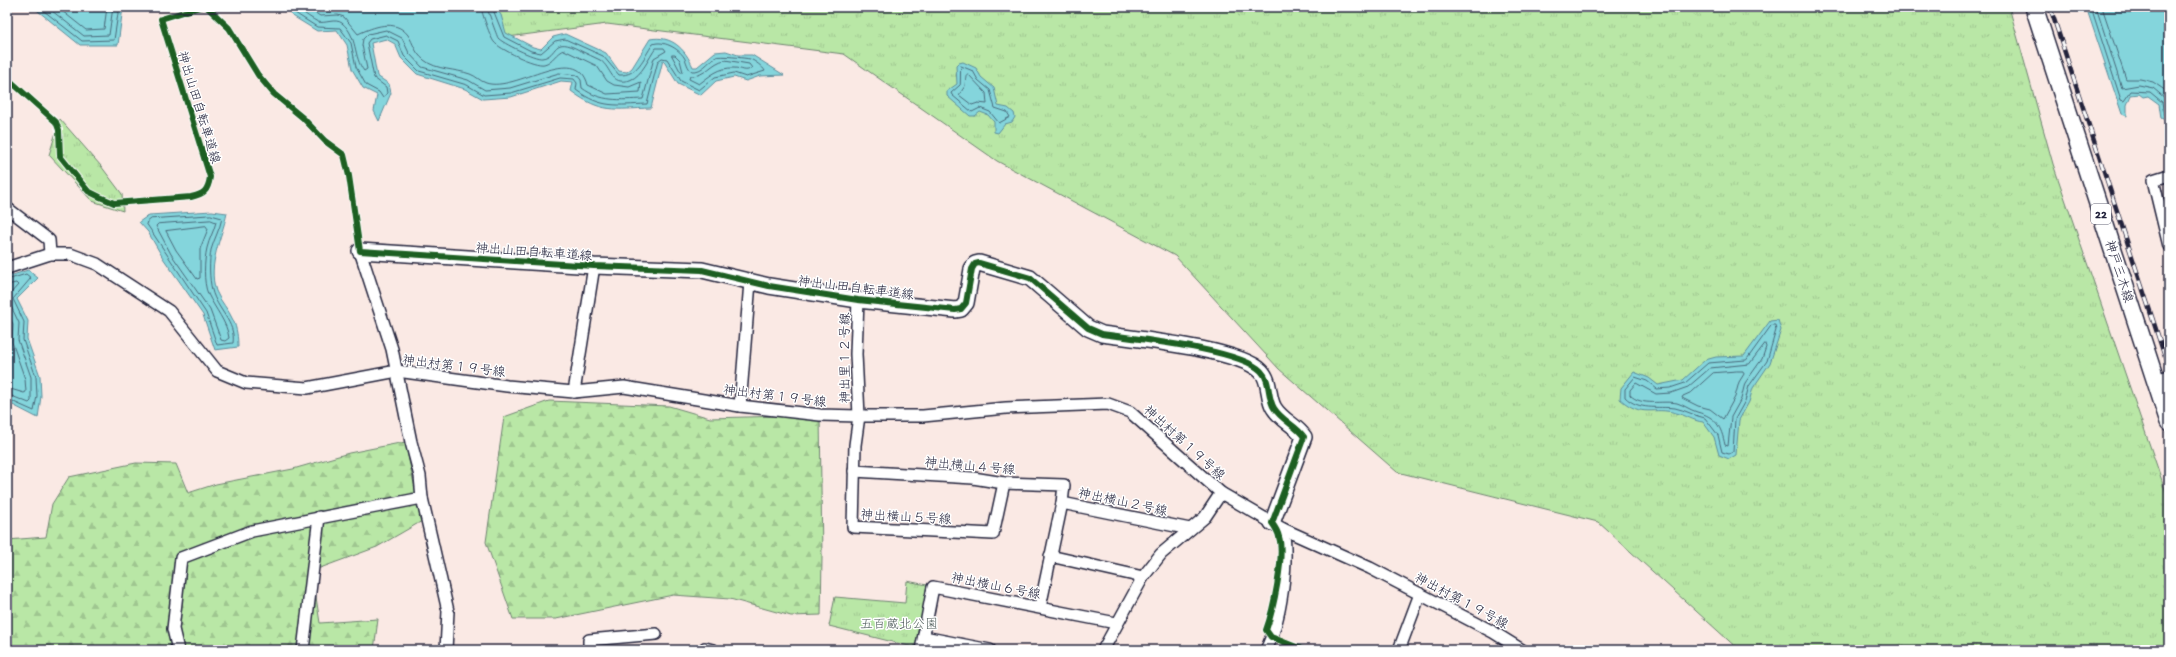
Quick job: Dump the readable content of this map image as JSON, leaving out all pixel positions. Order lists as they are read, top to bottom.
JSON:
{
  "streets": {
    "main road": ["神出山田自転車道線", "22", "神戸三木線"],
    "street": [
      "神出里１２号線",
      "神出村第１９号線",
      "神出横山４号線",
      "神出横山２号線",
      "神出横山５号線",
      "神出横山６号線"
    ]
  },
  "crossings": [
    ["神出山田自転車道線", "神出里１２号線"],
    ["神出山田自転車道線", "神出村第１９号線"],
    ["神出里１２号線", "神出村第１９号線"],
    ["神出里１２号線", "神出横山５号線"],
    ["神出村第１９号線", "神出横山５号線"],
    ["神出横山４号線", "神出横山２号線"],
    ["神出横山４号線", "神出横山５号線"],
    ["神出横山２号線", "神出横山６号線"]
  ],
  "parks": ["五百蔵北公園"]
}
